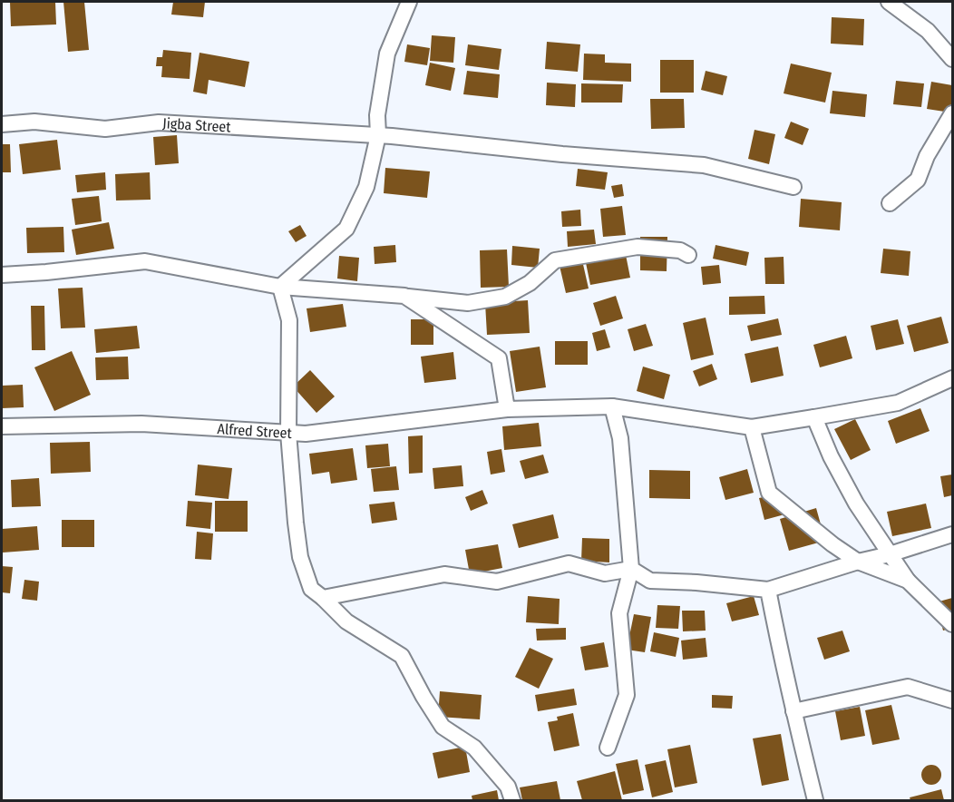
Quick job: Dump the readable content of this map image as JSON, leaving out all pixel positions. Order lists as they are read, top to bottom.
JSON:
{
  "streets": {
    "street": ["Jigba Street", "Alfred Street"]
  }
}
